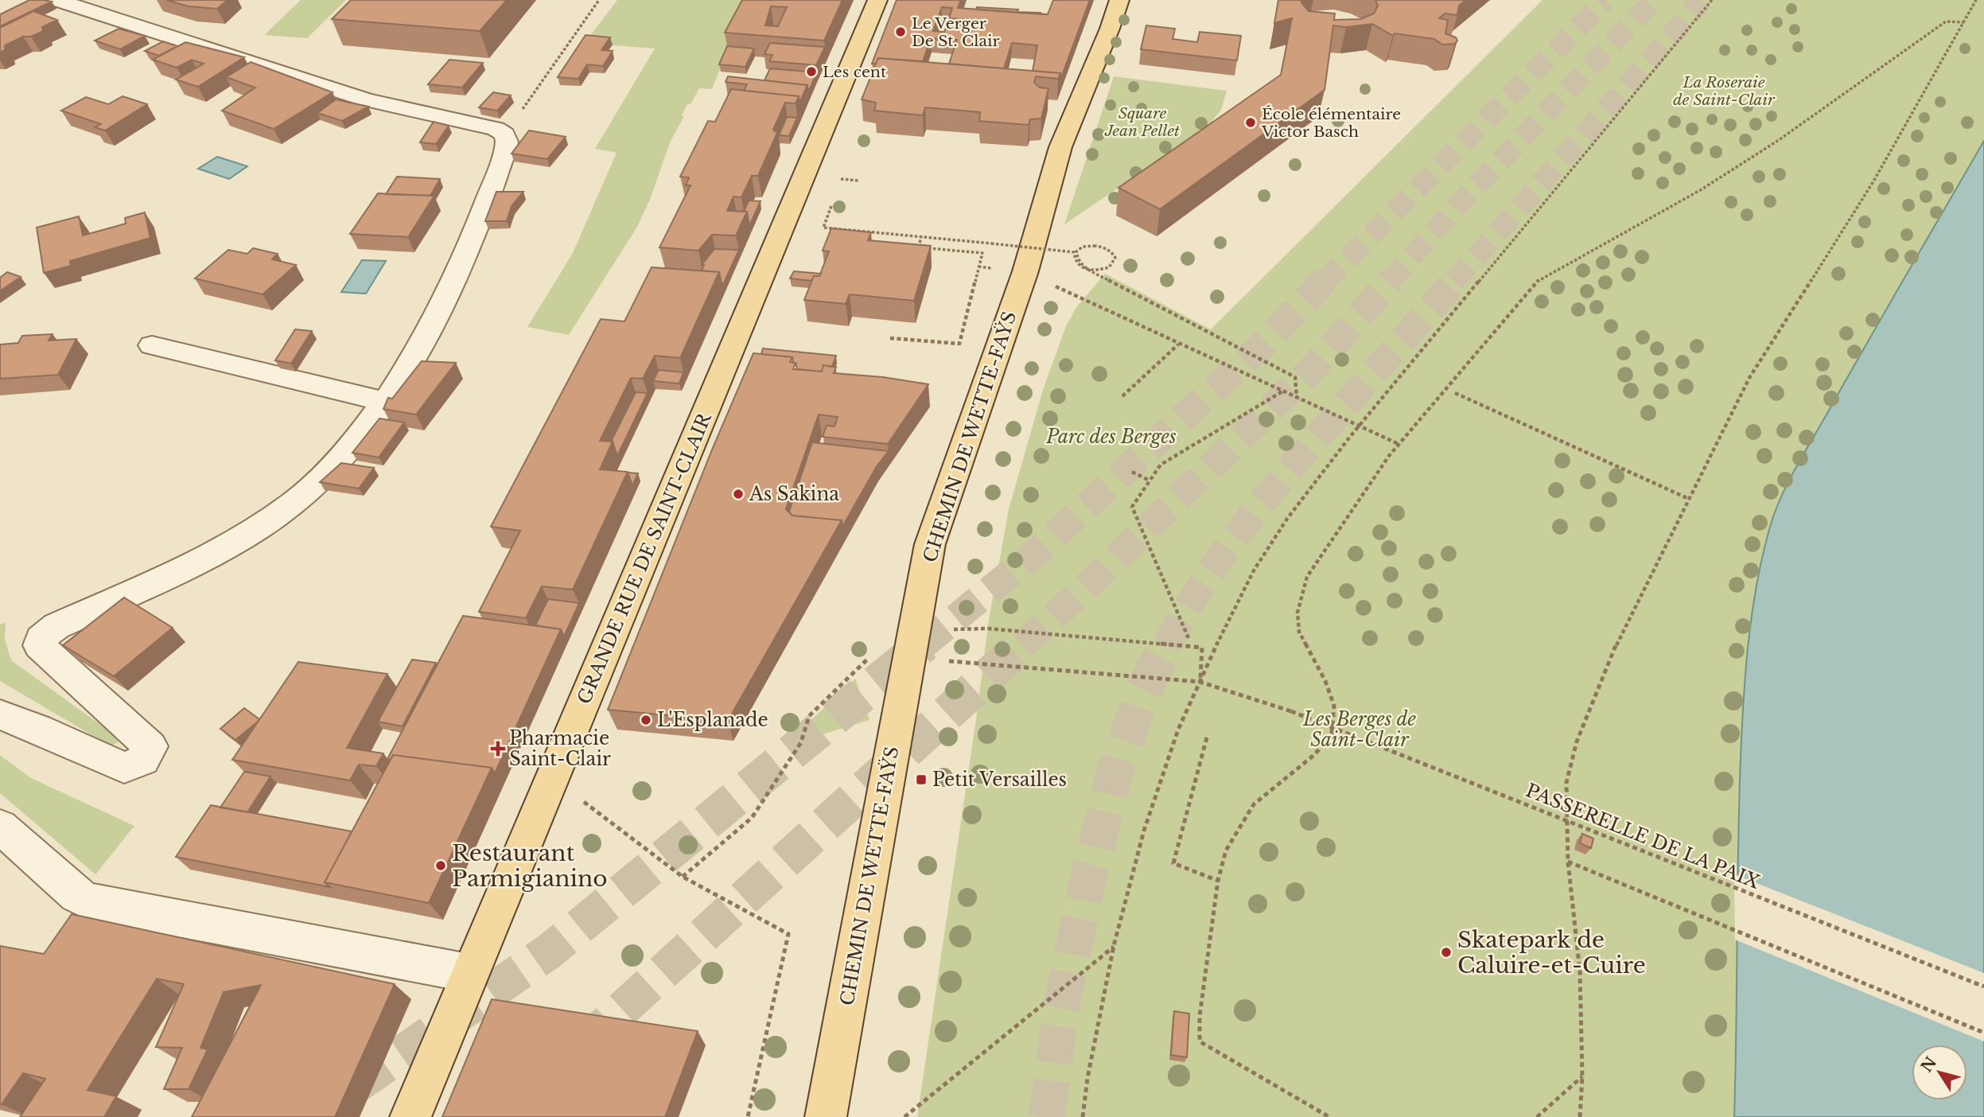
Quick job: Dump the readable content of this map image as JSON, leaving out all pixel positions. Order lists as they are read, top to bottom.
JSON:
{
  "streets": {
    "main road": ["CHEMIN DE WETTE-FAŸS", "GRANDE RUE DE SAINT-CLAIR"],
    "path": ["PASSERELLE DE LA PAIX"]
  },
  "crossings": [
    ["CHEMIN DE WETTE-FAŸS", "PASSERELLE DE LA PAIX"]
  ],
  "parks": [
    "La Roseraie de Saint-Clair",
    "Square Jean Pellet",
    "Parc des Berges",
    "Les Berges de Saint-Clair"
  ],
  "places": {
    "other": [
      "Le Verger De St. Clair",
      "Les cent",
      "École élémentaire Victor Basch",
      "As Sakina",
      "L'Esplanade",
      "Restaurant Parmigianino",
      "Skatepark de Caluire-et-Cuire"
    ],
    "health": ["Pharmacie Saint-Clair"],
    "transit": ["Petit Versailles"]
  },
  "north": "top left"
}
